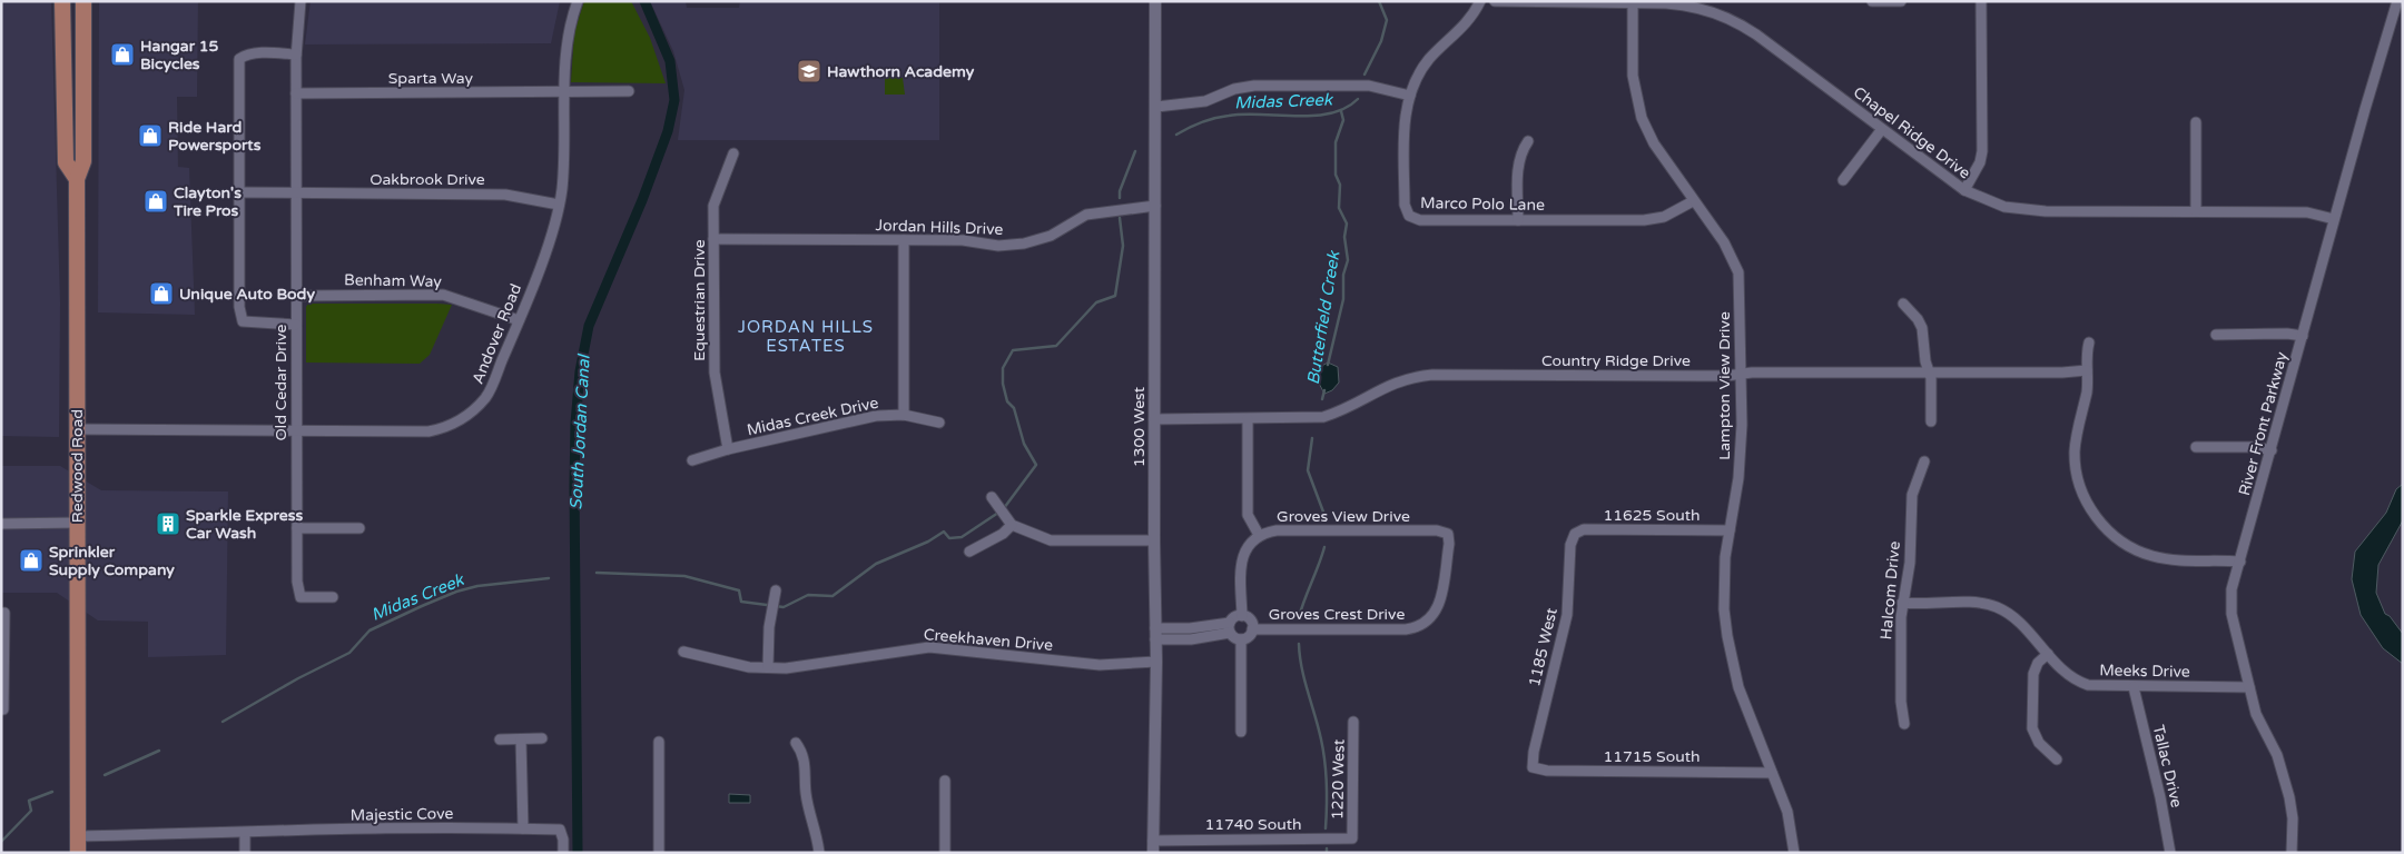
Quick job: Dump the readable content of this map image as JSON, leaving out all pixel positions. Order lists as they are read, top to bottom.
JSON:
{
  "streets": {
    "main road": ["Redwood Road"],
    "street": [
      "Sparta Way",
      "Chapel Ridge Drive",
      "Oakbrook Drive",
      "Marco Polo Lane",
      "Jordan Hills Drive",
      "Benham Way",
      "Equestrian Drive",
      "Andover Road",
      "Country Ridge Drive",
      "Old Cedar Drive",
      "Lampton View Drive",
      "Midas Creek Drive",
      "River Front Parkway",
      "1300 West",
      "11625 South",
      "Groves View Drive",
      "Halcom Drive",
      "Groves Crest Drive",
      "Creekhaven Drive",
      "1185 West",
      "Meeks Drive",
      "11715 South",
      "Tallac Drive",
      "1220 West",
      "Majestic Cove",
      "11740 South"
    ]
  },
  "crossings": [
    ["Sparta Way", "Andover Road"],
    ["Sparta Way", "Old Cedar Drive"],
    ["Chapel Ridge Drive", "Lampton View Drive"],
    ["Chapel Ridge Drive", "River Front Parkway"],
    ["Oakbrook Drive", "Andover Road"],
    ["Oakbrook Drive", "Old Cedar Drive"],
    ["Marco Polo Lane", "Lampton View Drive"],
    ["Jordan Hills Drive", "Equestrian Drive"],
    ["Jordan Hills Drive", "1300 West"],
    ["Benham Way", "Andover Road"],
    ["Benham Way", "Old Cedar Drive"],
    ["Equestrian Drive", "Midas Creek Drive"],
    ["Andover Road", "Old Cedar Drive"],
    ["Andover Road", "Redwood Road"],
    ["Country Ridge Drive", "Lampton View Drive"],
    ["Country Ridge Drive", "1300 West"],
    ["Lampton View Drive", "11625 South"],
    ["Lampton View Drive", "11715 South"],
    ["River Front Parkway", "Meeks Drive"],
    ["1300 West", "Creekhaven Drive"],
    ["1300 West", "11740 South"],
    ["Redwood Road", "Majestic Cove"],
    ["11625 South", "1185 West"],
    ["Groves View Drive", "Groves Crest Drive"],
    ["Halcom Drive", "Meeks Drive"],
    ["1185 West", "11715 South"],
    ["Meeks Drive", "Tallac Drive"],
    ["1220 West", "11740 South"]
  ],
  "districts": ["JORDAN HILLS ESTATES"],
  "water": ["Midas Creek", "Butterfield Creek", "South Jordan Canal"],
  "places": {
    "shop": [
      "Hangar 15 Bicycles",
      "Ride Hard Powersports",
      "Clayton's Tire Pros",
      "Unique Auto Body",
      "Sprinkler Supply Company"
    ],
    "school or university": ["Hawthorn Academy"],
    "building": ["Sparkle Express Car Wash"]
  }
}
